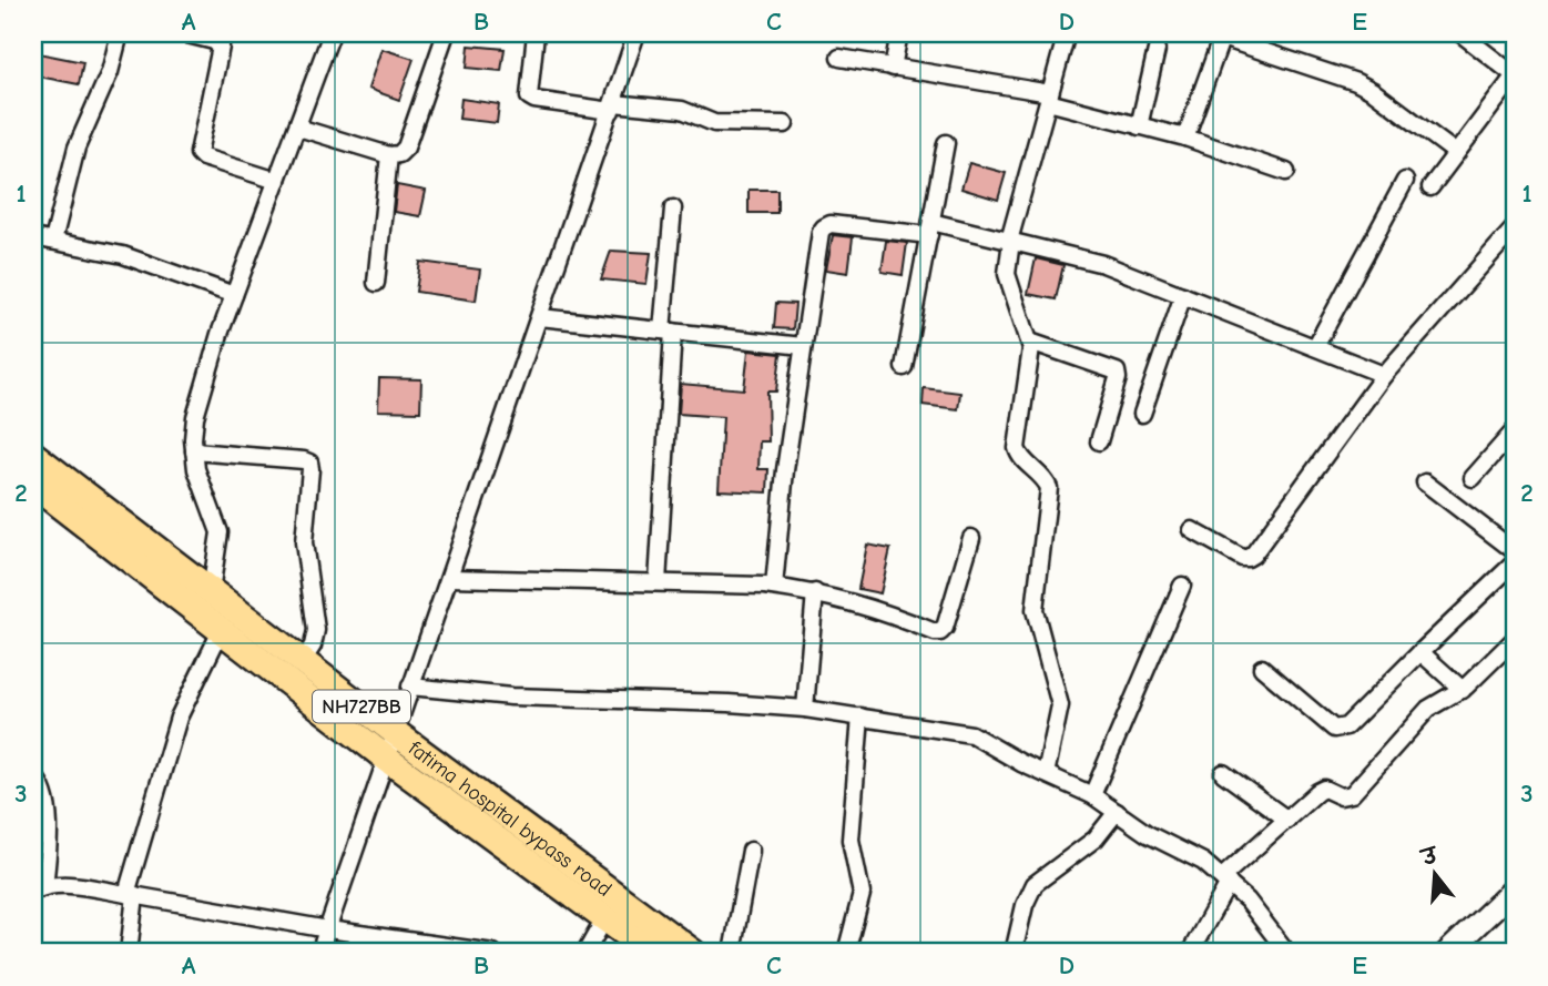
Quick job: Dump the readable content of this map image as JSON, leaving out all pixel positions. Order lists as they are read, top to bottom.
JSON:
{
  "streets": {
    "highway": ["NH727BB", "fatima hospital bypass road"]
  },
  "north": "top",
  "grid": {
    "columns": [
      "A",
      "B",
      "C",
      "D",
      "E"
    ],
    "rows": ["1", "2", "3"]
  }
}
